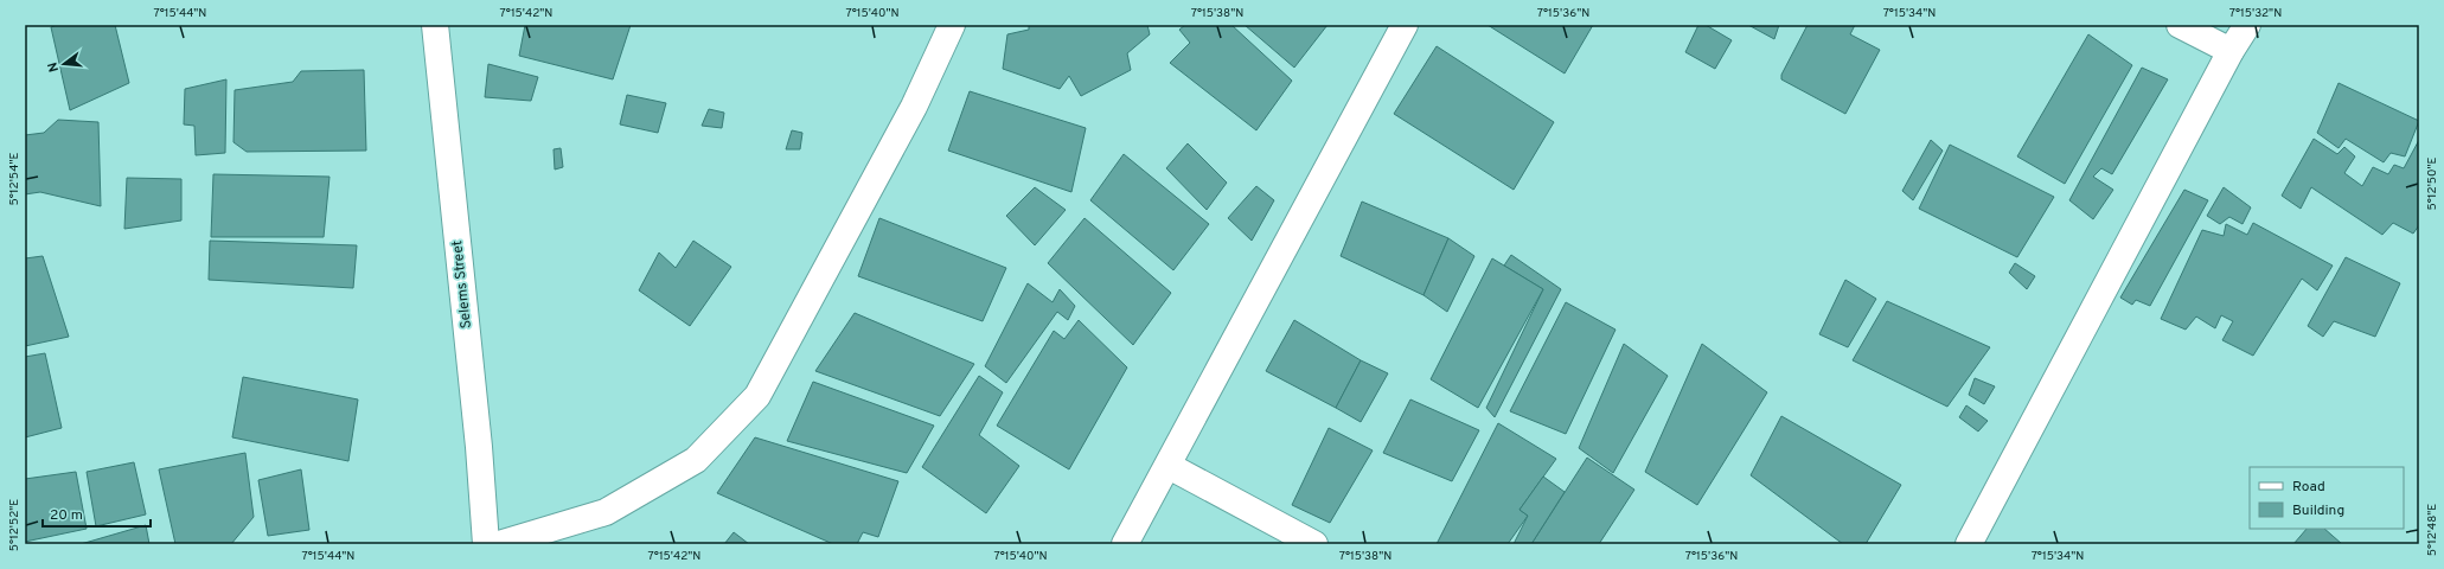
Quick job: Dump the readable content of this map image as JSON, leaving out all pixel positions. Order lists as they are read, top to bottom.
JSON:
{
  "streets": {
    "street": ["Selems Street"]
  },
  "legend": ["Road", "Building"],
  "scale_bar": "20 m",
  "north": "left",
  "coordinates": [
    "7°15'44\"N",
    "7°15'42\"N",
    "7°15'40\"N",
    "7°15'38\"N",
    "7°15'36\"N",
    "7°15'34\"N",
    "7°15'32\"N",
    "5°12'54\"E",
    "5°12'50\"E",
    "5°12'52\"E",
    "5°12'48\"E"
  ]
}
